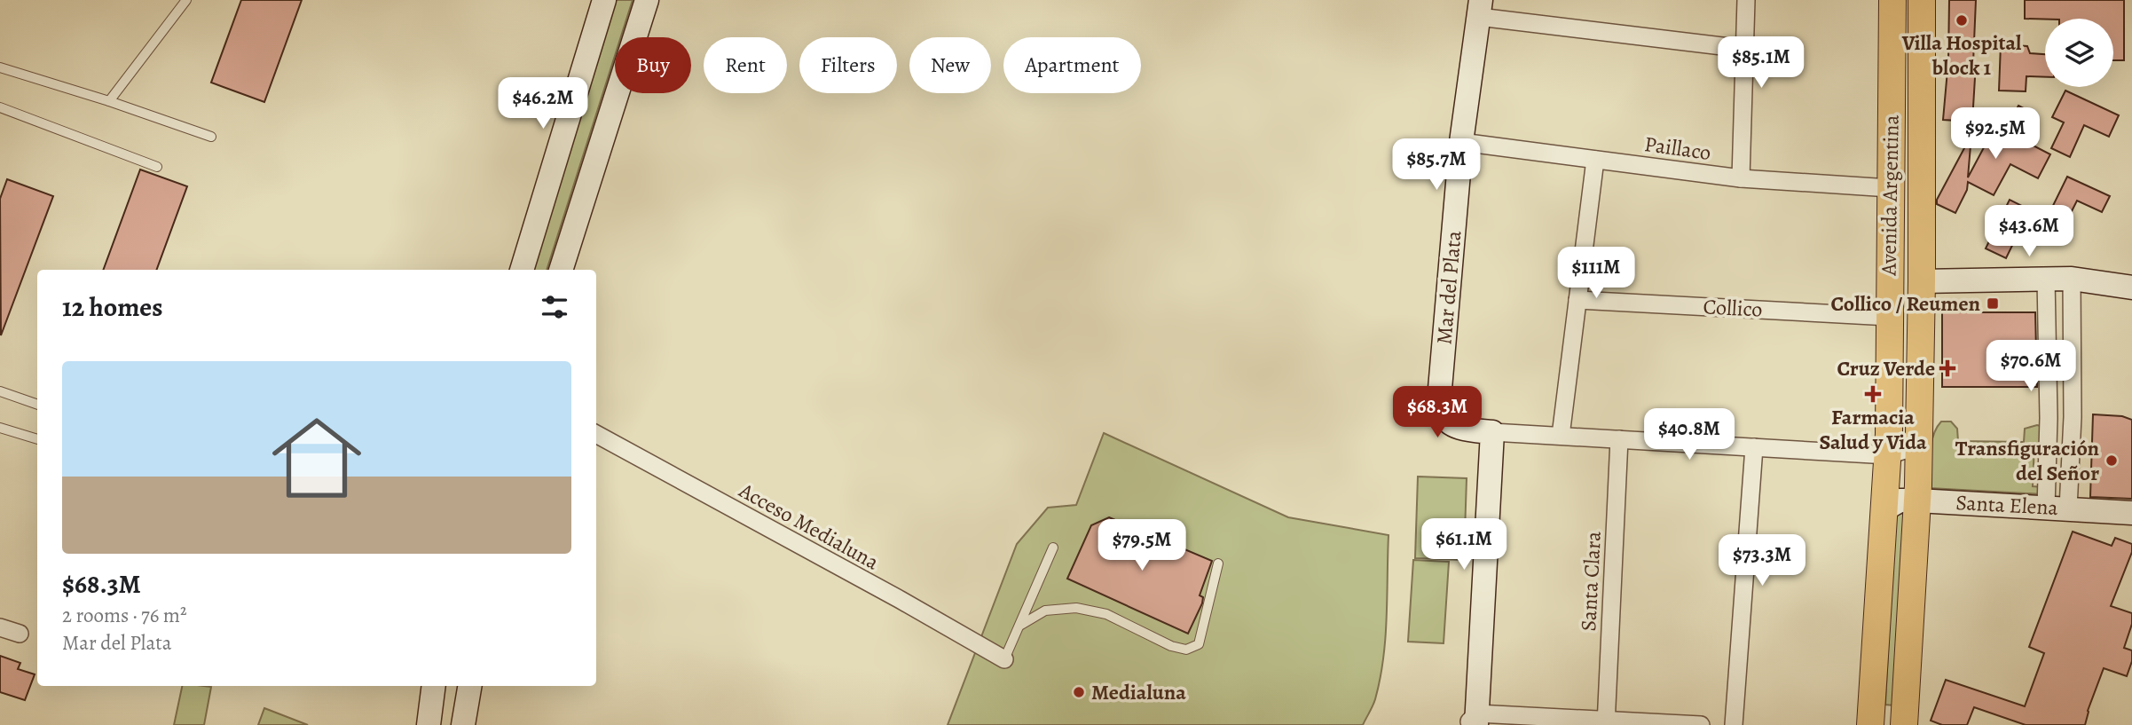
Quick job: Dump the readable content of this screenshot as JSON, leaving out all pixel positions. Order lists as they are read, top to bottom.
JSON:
{
  "streets": {
    "main road": ["Avenida Argentina"],
    "street": [
      "Paillaco",
      "Mar del Plata",
      "Collico",
      "Santa Elena",
      "Acceso Medialuna",
      "Santa Clara"
    ]
  },
  "crossings": [
    ["Paillaco", "Avenida Argentina"],
    ["Paillaco", "Mar del Plata"],
    ["Avenida Argentina", "Collico"],
    ["Avenida Argentina", "Santa Elena"]
  ],
  "places": {
    "other": ["Villa Hospital block 1", "Transfiguración del Señor", "Medialuna"],
    "transit": ["Collico / Reumen"],
    "health": ["Cruz Verde", "Farmacia Salud y Vida"]
  },
  "page": {
    "price": [
      "$85.1M",
      "$46.2M",
      "$92.5M",
      "$85.7M",
      "$43.6M",
      "$111M",
      "$70.6M",
      "$68.3M",
      "$40.8M",
      "$61.1M",
      "$79.5M",
      "$73.3M"
    ],
    "chip": [
      "Buy",
      "Rent",
      "Filters",
      "New",
      "Apartment"
    ],
    "heading": "12 homes",
    "list": [
      {
        "name": "$68.3M",
        "note": "2 rooms · 76 m² · Mar del Plata"
      }
    ]
  }
}
